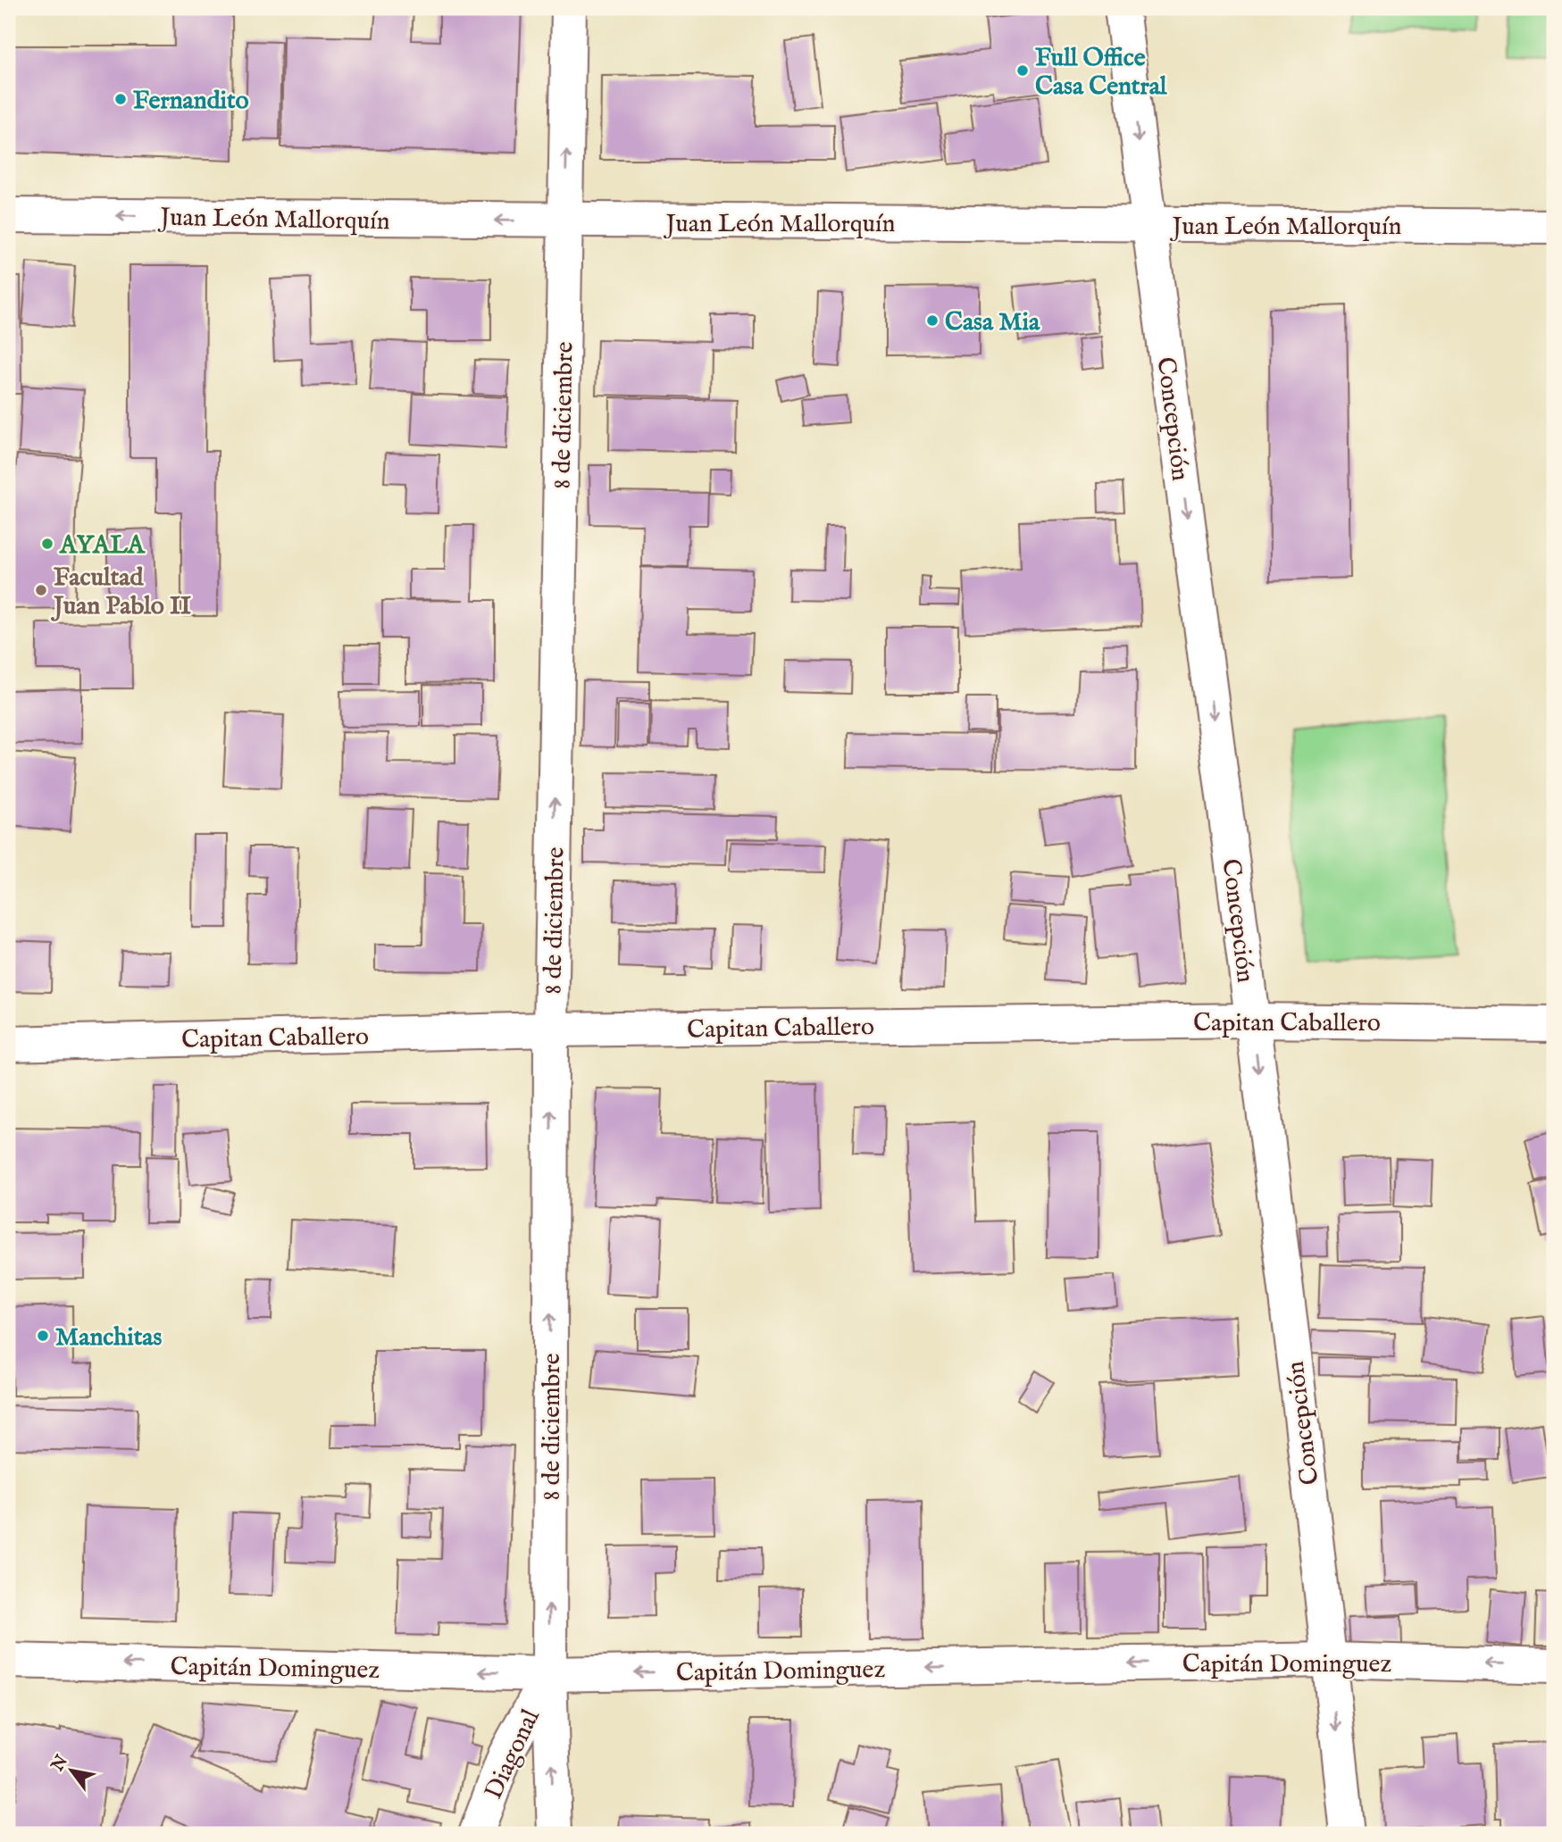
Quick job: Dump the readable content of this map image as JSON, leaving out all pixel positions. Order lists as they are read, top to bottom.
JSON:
{
  "streets": {
    "street": [
      "Juan León Mallorquín",
      "8 de diciembre",
      "Concepción",
      "Capitan Caballero",
      "Capitán Dominguez",
      "Diagonal"
    ]
  },
  "crossings": [
    ["Juan León Mallorquín", "8 de diciembre"],
    ["Juan León Mallorquín", "Concepción"],
    ["8 de diciembre", "Capitan Caballero"],
    ["8 de diciembre", "Capitán Dominguez"],
    ["8 de diciembre", "Diagonal"],
    ["Concepción", "Capitan Caballero"],
    ["Concepción", "Capitán Dominguez"],
    ["Capitán Dominguez", "Diagonal"]
  ],
  "one_way": [
    "Juan León Mallorquín",
    "8 de diciembre",
    "Concepción",
    "Capitán Dominguez"
  ],
  "places": [
    "Full Office Casa Central",
    "Fernandito",
    "Casa Mia",
    "AYALA",
    "Facultad Juan Pablo II",
    "Manchitas"
  ],
  "north": "top left"
}
